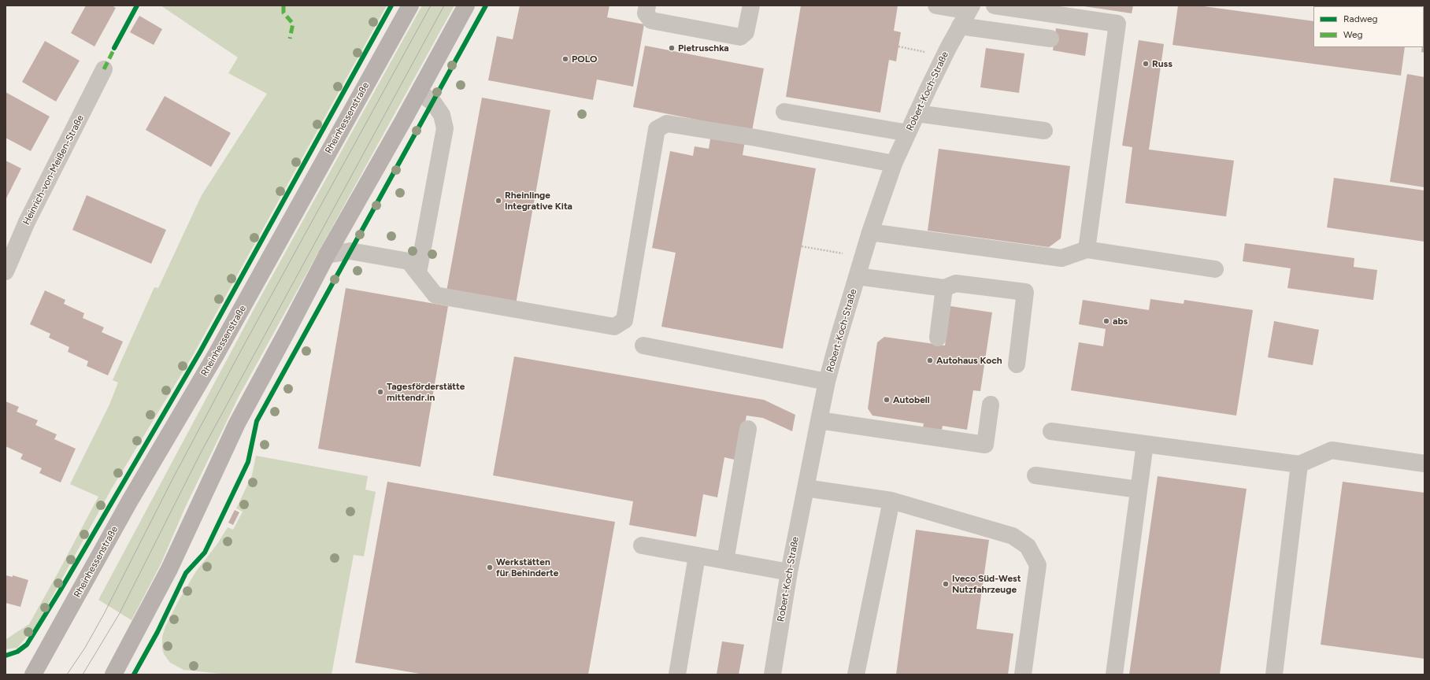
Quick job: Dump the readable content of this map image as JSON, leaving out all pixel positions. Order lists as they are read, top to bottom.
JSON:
{
  "streets": {
    "main road": ["Rheinhessenstraße"],
    "street": ["Robert-Koch-Straße", "Heinrich-von-Meißen-Straße"]
  },
  "places": [
    "Pietruschka",
    "POLO",
    "Russ",
    "Rheinlinge Integrative Kita",
    "abs",
    "Autohaus Koch",
    "Tagesförderstätte mittendr.in",
    "Autobell",
    "Werkstätten für Behinderte",
    "Iveco Süd-West Nutzfahrzeuge"
  ],
  "legend": ["Radweg", "Weg"]
}
